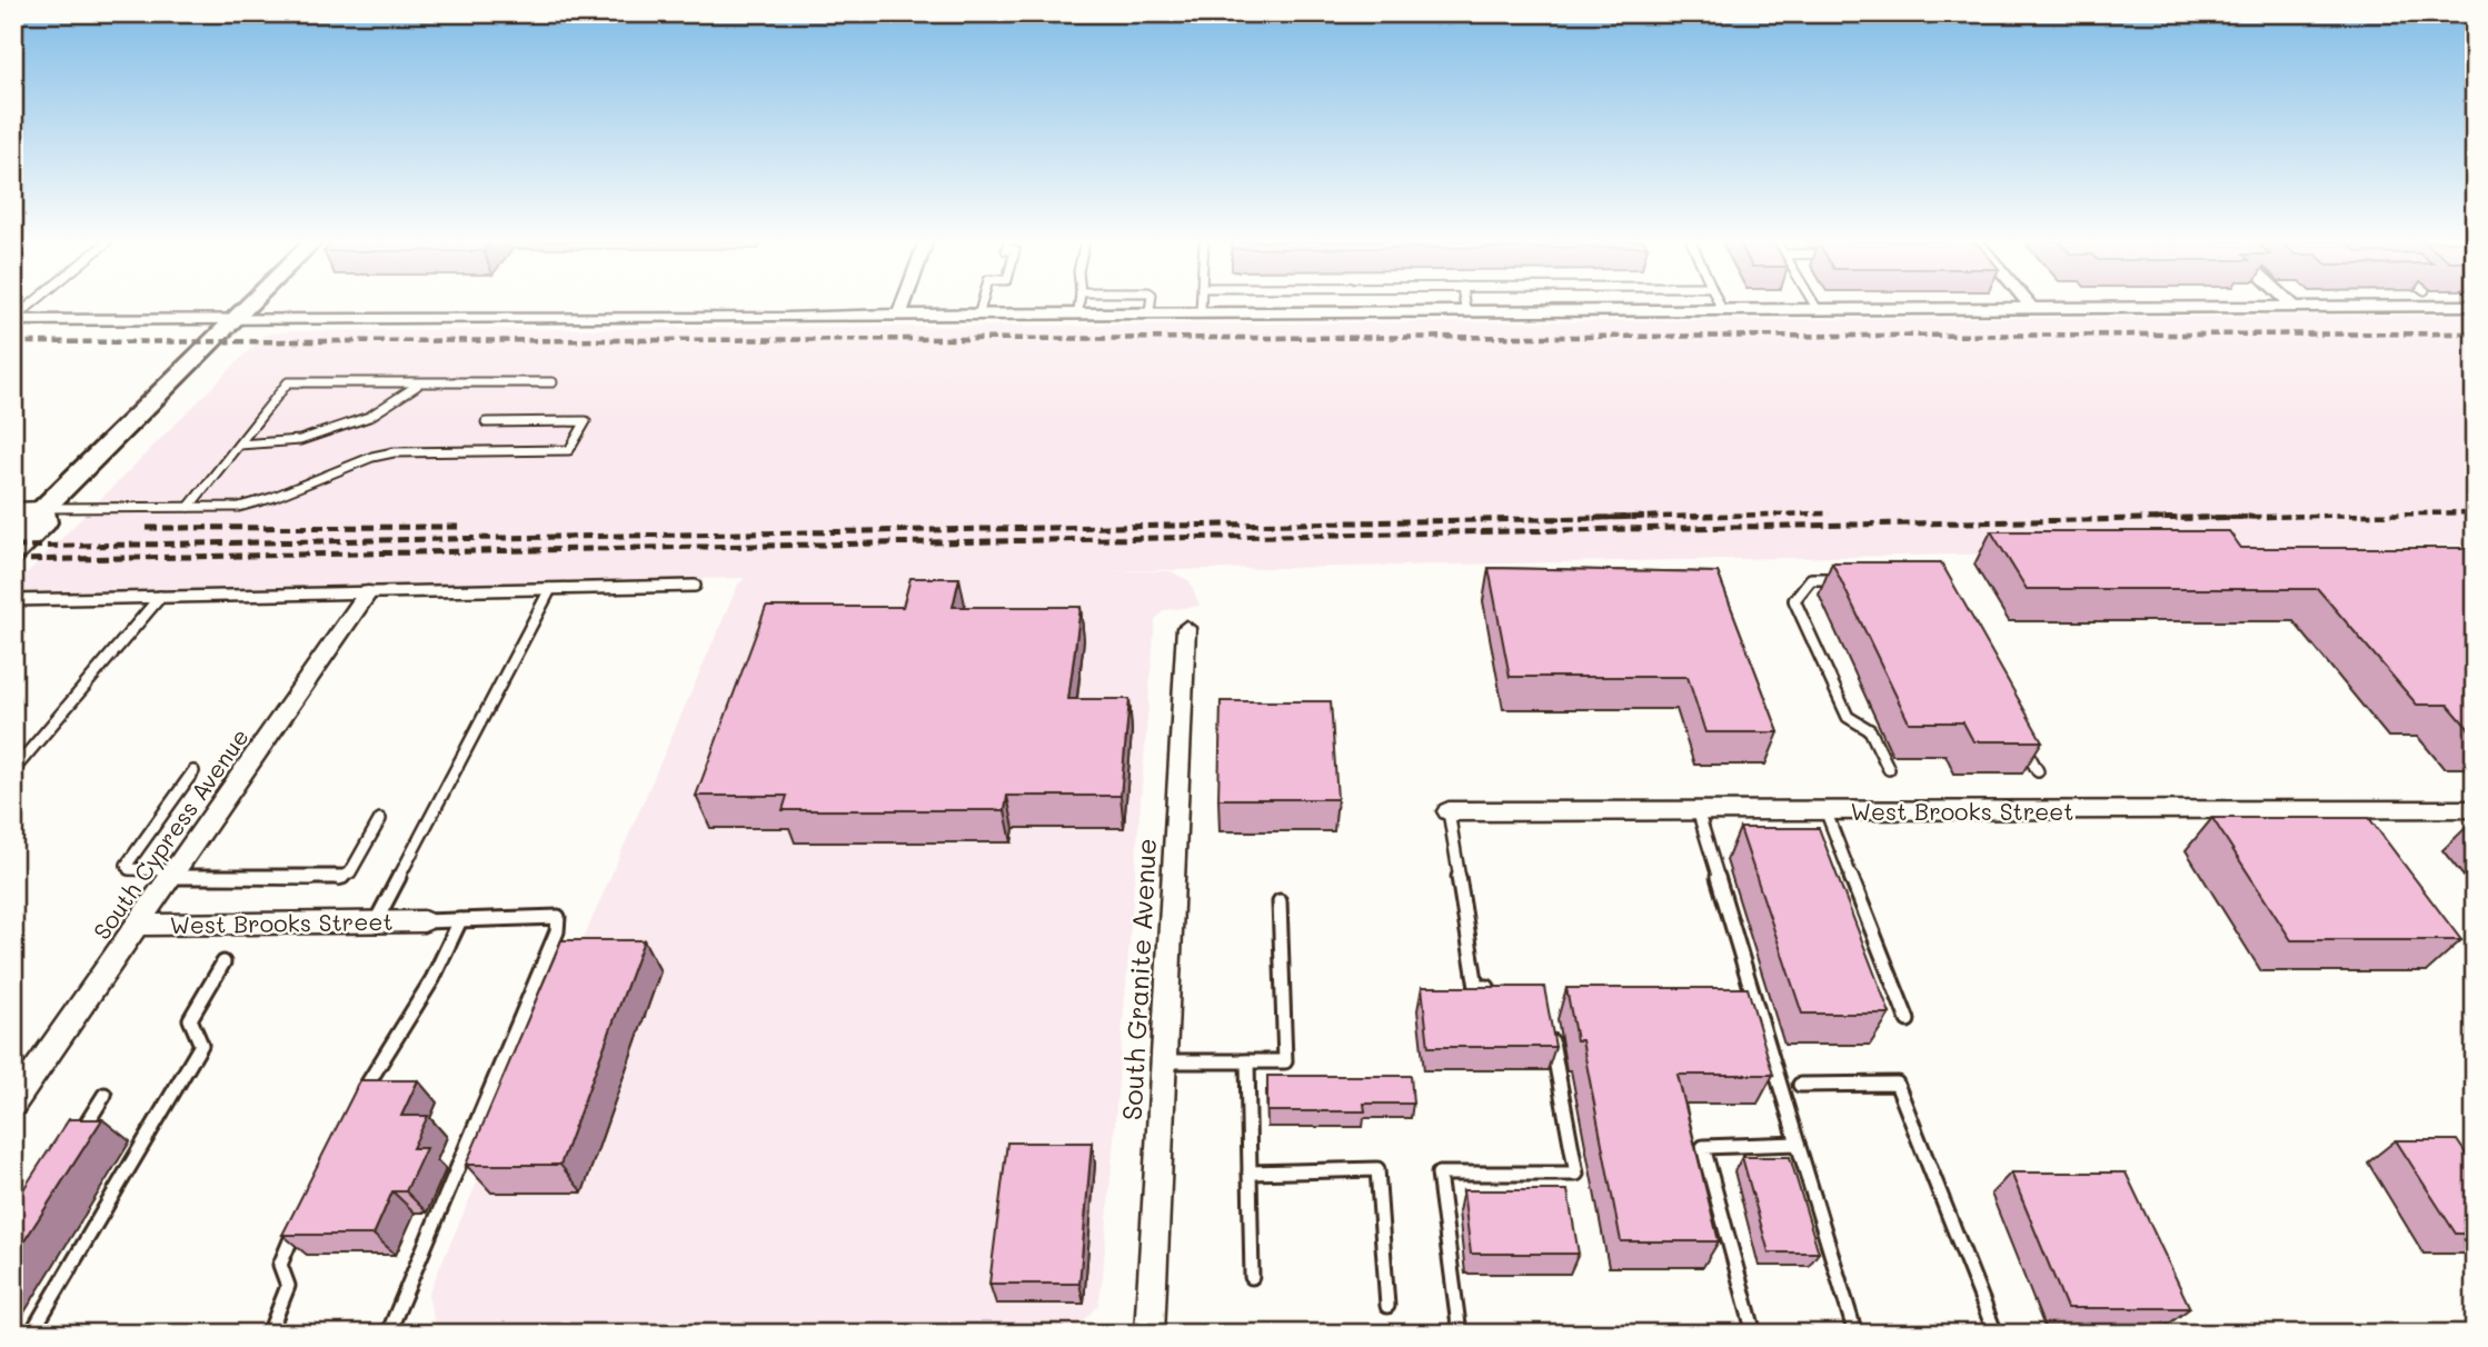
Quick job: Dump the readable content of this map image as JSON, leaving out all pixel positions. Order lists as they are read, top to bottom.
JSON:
{
  "streets": {
    "street": ["West Brooks Street", "South Cypress Avenue", "South Granite Avenue"]
  },
  "crossings": [
    ["West Brooks Street", "South Cypress Avenue"]
  ]
}
